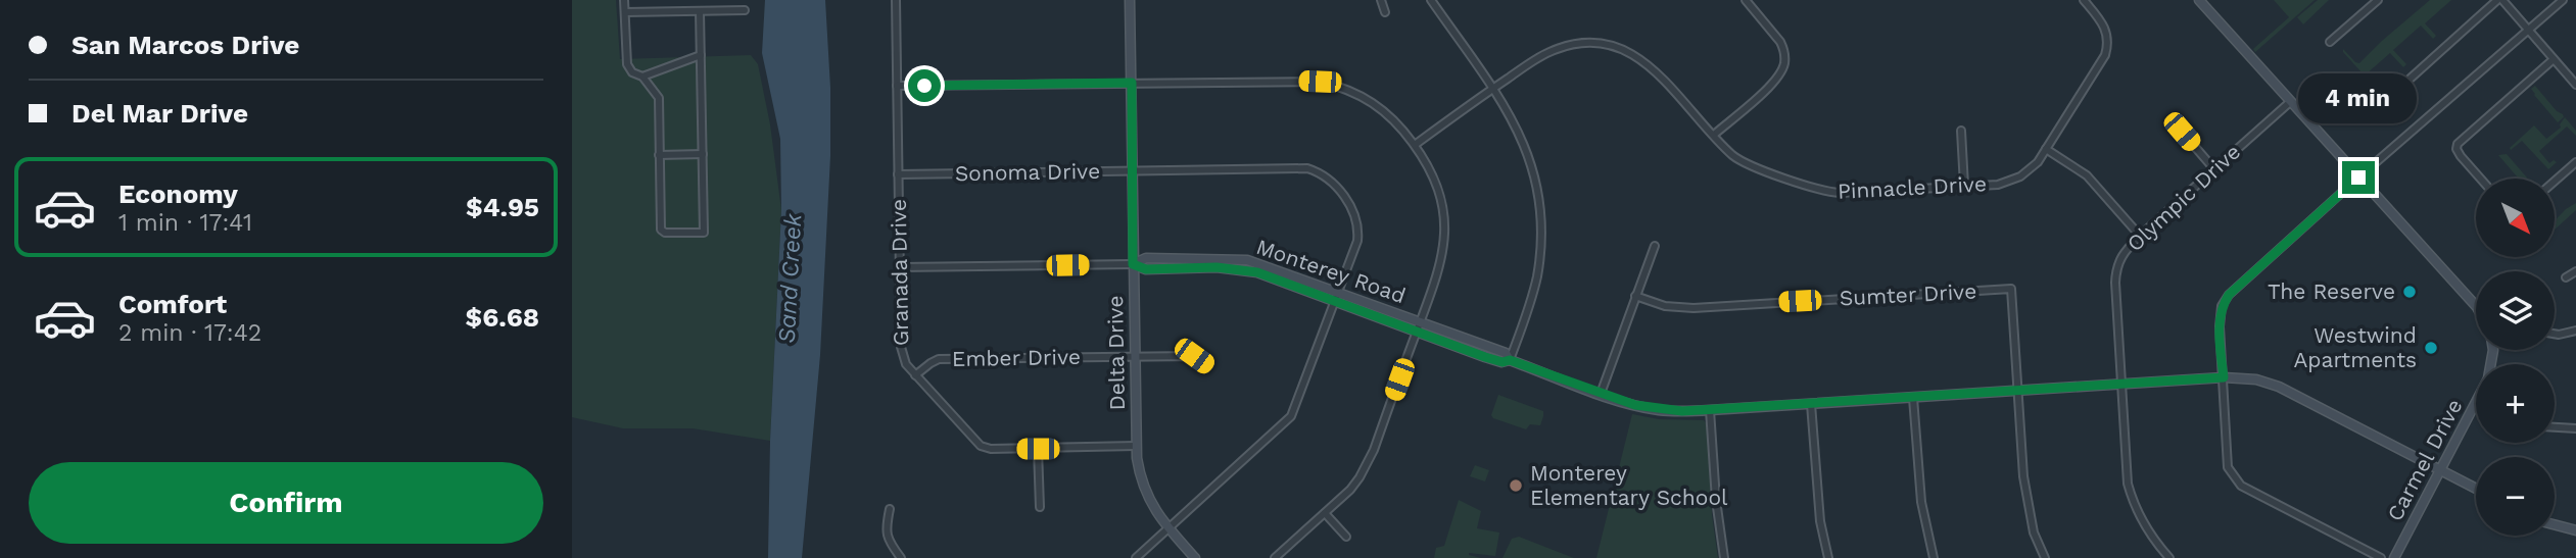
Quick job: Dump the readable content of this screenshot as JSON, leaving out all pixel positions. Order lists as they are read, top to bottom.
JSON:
{
  "streets": {
    "street": [
      "Sonoma Drive",
      "Pinnacle Drive",
      "Olympic Drive",
      "Monterey Road",
      "Granada Drive",
      "Sumter Drive",
      "Delta Drive",
      "Ember Drive",
      "Carmel Drive"
    ]
  },
  "crossings": [
    ["Sonoma Drive", "Monterey Road"],
    ["Sonoma Drive", "Granada Drive"],
    ["Sonoma Drive", "Delta Drive"],
    ["Olympic Drive", "Monterey Road"],
    ["Monterey Road", "Granada Drive"],
    ["Monterey Road", "Sumter Drive"],
    ["Monterey Road", "Delta Drive"],
    ["Monterey Road", "Carmel Drive"],
    ["Granada Drive", "Delta Drive"],
    ["Granada Drive", "Ember Drive"],
    ["Delta Drive", "Ember Drive"]
  ],
  "water": ["Sand Creek"],
  "places": ["The Reserve", "Westwind Apartments", "Monterey Elementary School"],
  "north": "bottom right",
  "page": {
    "banner": ["San Marcos Drive", "Del Mar Drive"],
    "bubble": "4 min",
    "list": [
      {
        "name": "Economy",
        "note": "1 min · 17:41",
        "value": "$4.95"
      },
      {
        "name": "Comfort",
        "note": "2 min · 17:42",
        "value": "$6.68"
      }
    ],
    "map_buttons": ["+", "−"],
    "buttons": "Confirm"
  }
}
